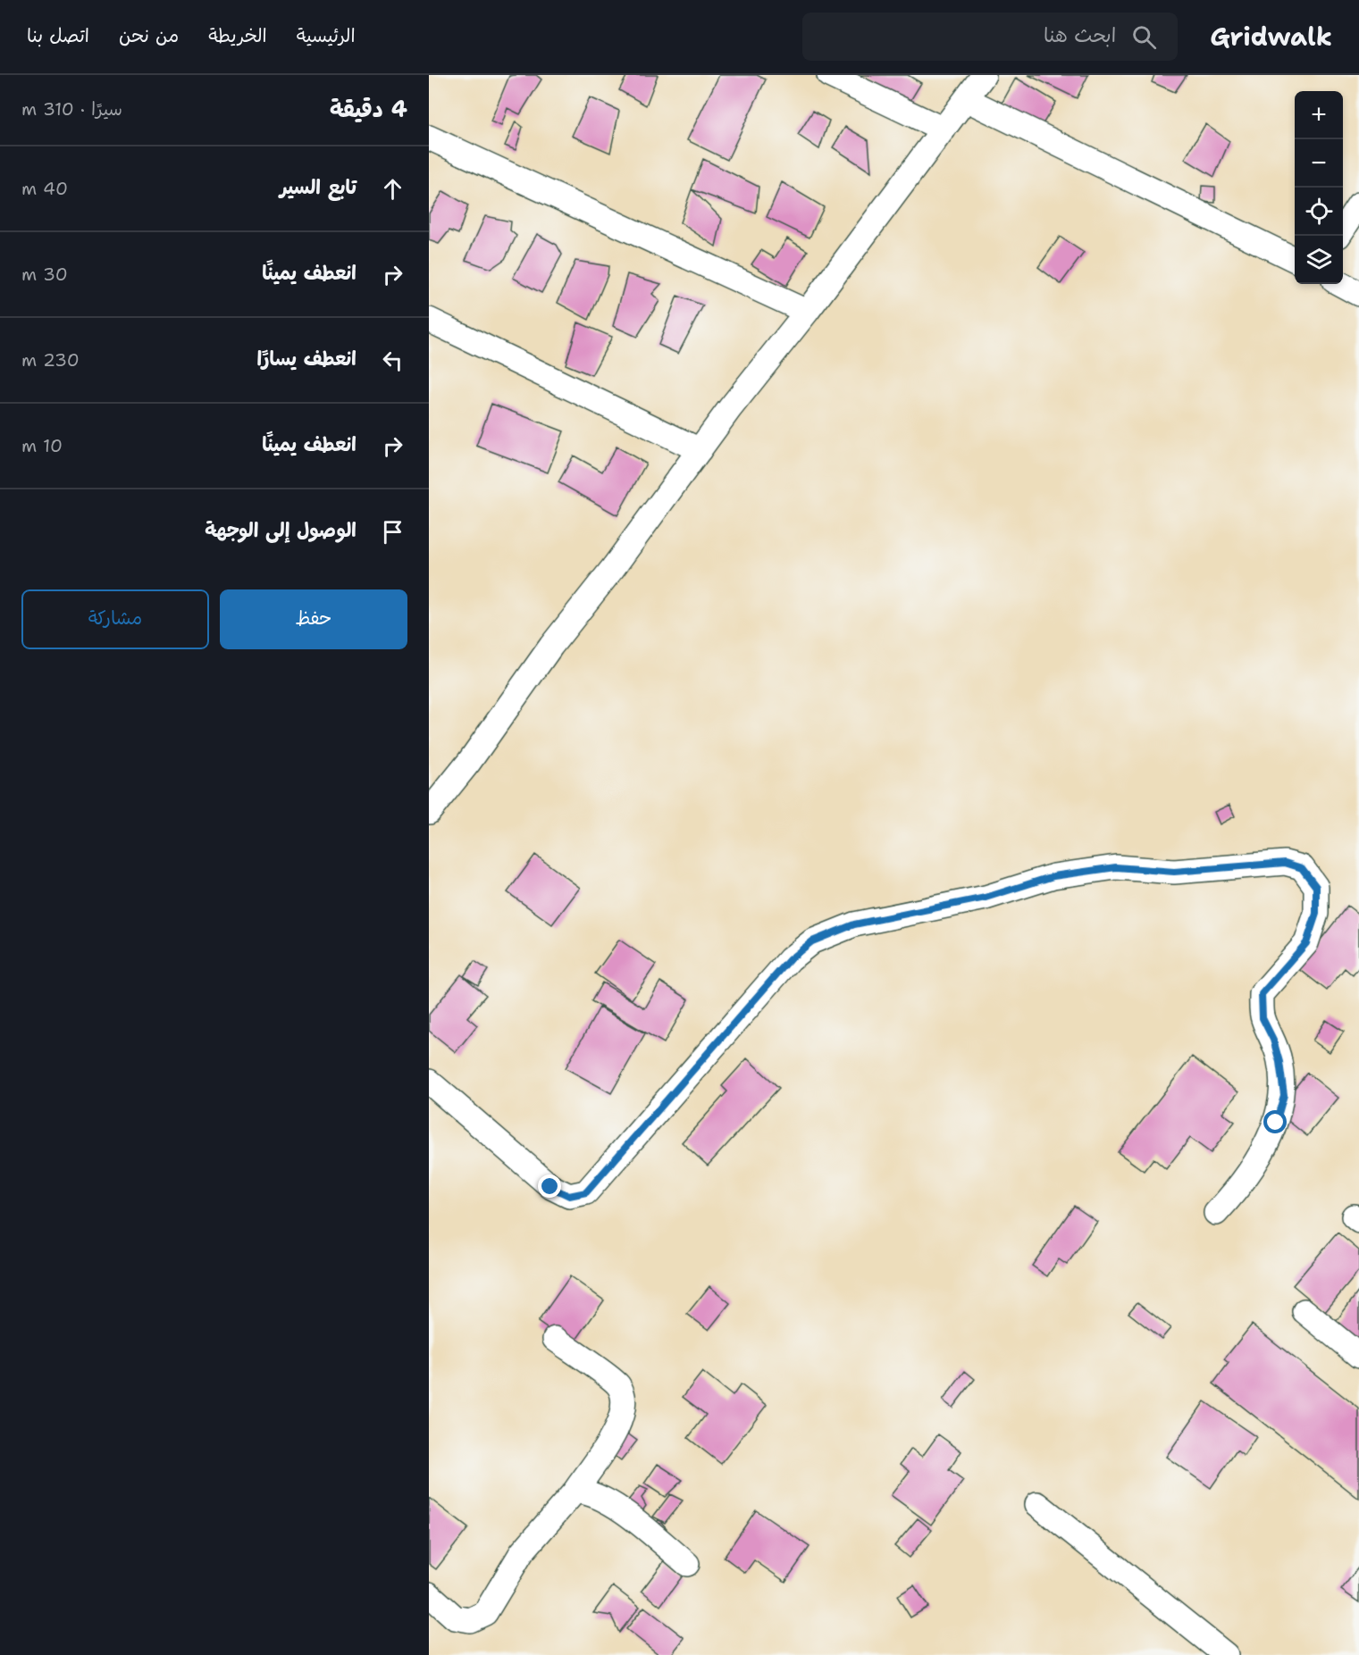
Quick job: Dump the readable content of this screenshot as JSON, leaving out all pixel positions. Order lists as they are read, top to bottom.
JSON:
{
  "page": {
    "header": "Gridwalk",
    "search": "ابحث هنا",
    "nav": [
      "الرئيسية",
      "الخريطة",
      "من نحن",
      "اتصل بنا"
    ],
    "heading": ["4 دقيقة", "سيرًا · 310 m"],
    "map_buttons": ["+", "−"],
    "list": [
      ["تابع السير", "40 m"],
      ["انعطف يمينًا", "30 m"],
      ["انعطف يسارًا", "230 m"],
      ["انعطف يمينًا", "10 m"],
      "الوصول إلى الوجهة"
    ],
    "buttons": ["حفظ", "مشاركة"]
  }
}
